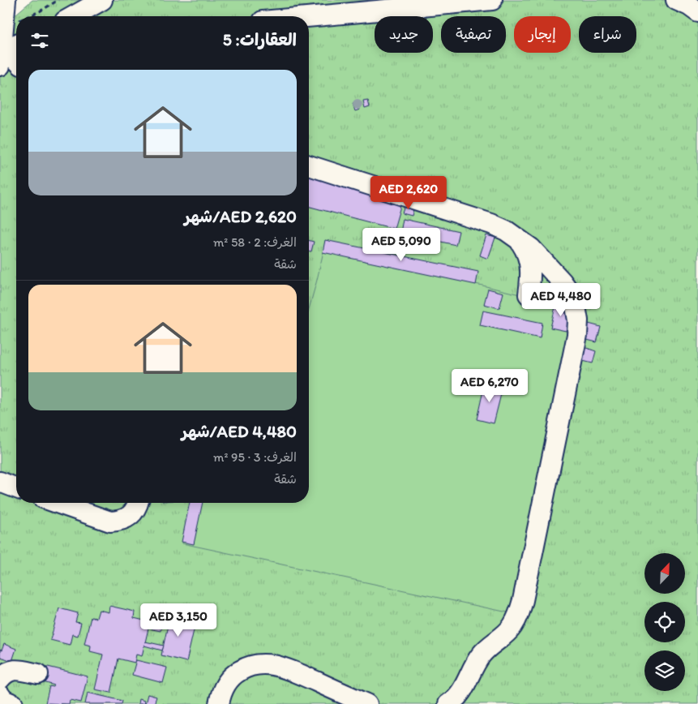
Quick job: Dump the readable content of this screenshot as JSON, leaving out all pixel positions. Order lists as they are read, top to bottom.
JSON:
{
  "north": "top right",
  "page": {
    "chip": [
      "شراء",
      "إيجار",
      "تصفية",
      "جديد"
    ],
    "heading": "العقارات: 5",
    "list": [
      {
        "name": "AED 2,620/شهر",
        "note": "الغرف: 2 · 58 m² · شقة"
      },
      {
        "name": "AED 4,480/شهر",
        "note": "الغرف: 3 · 95 m² · شقة"
      }
    ],
    "price": [
      "AED 2,620",
      "AED 5,090",
      "AED 4,480",
      "AED 6,270",
      "AED 3,150"
    ]
  }
}
